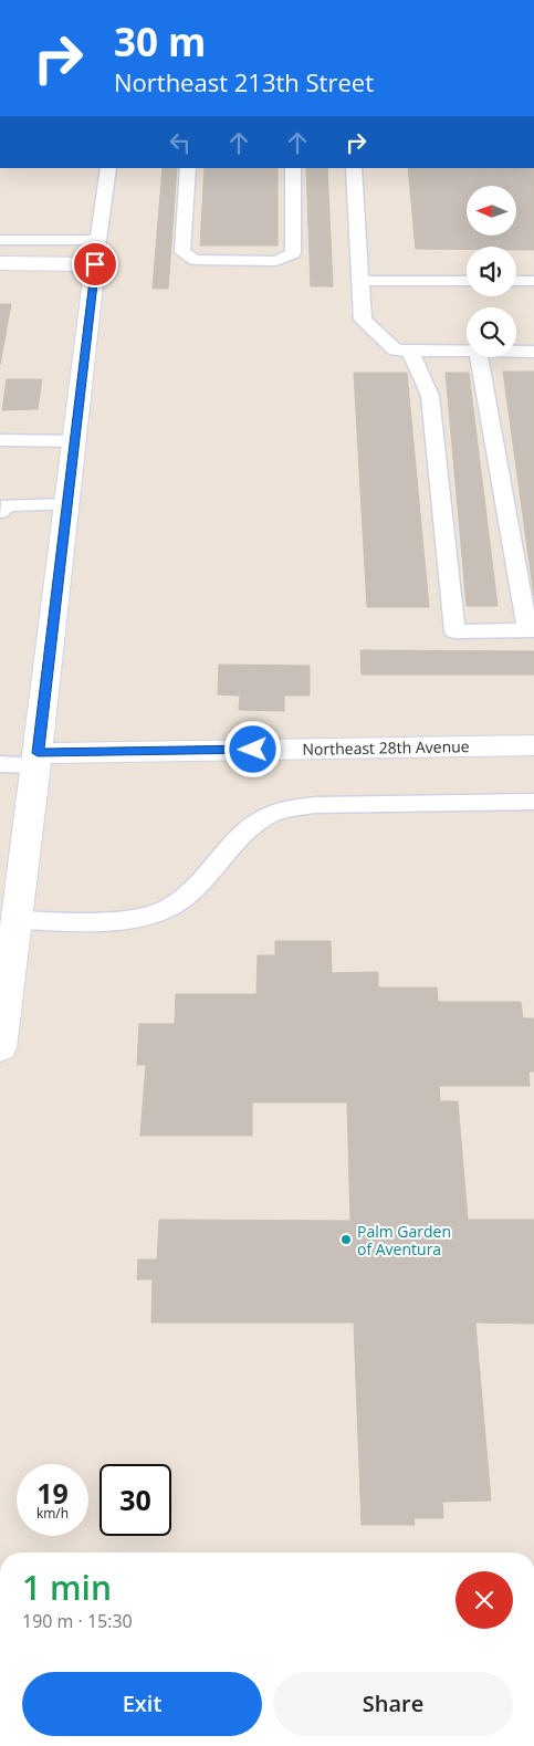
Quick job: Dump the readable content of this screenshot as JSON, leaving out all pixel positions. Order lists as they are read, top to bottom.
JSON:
{
  "streets": {
    "street": ["Northeast 28th Avenue"]
  },
  "places": ["Palm Garden of Aventura"],
  "north": "left",
  "page": {
    "turn": ["30 m", "Northeast 213th Street"],
    "speed": "19 km/h",
    "limit": "30",
    "heading": ["1 min", "190 m · 15:30"],
    "buttons": ["Exit", "Share"]
  }
}
